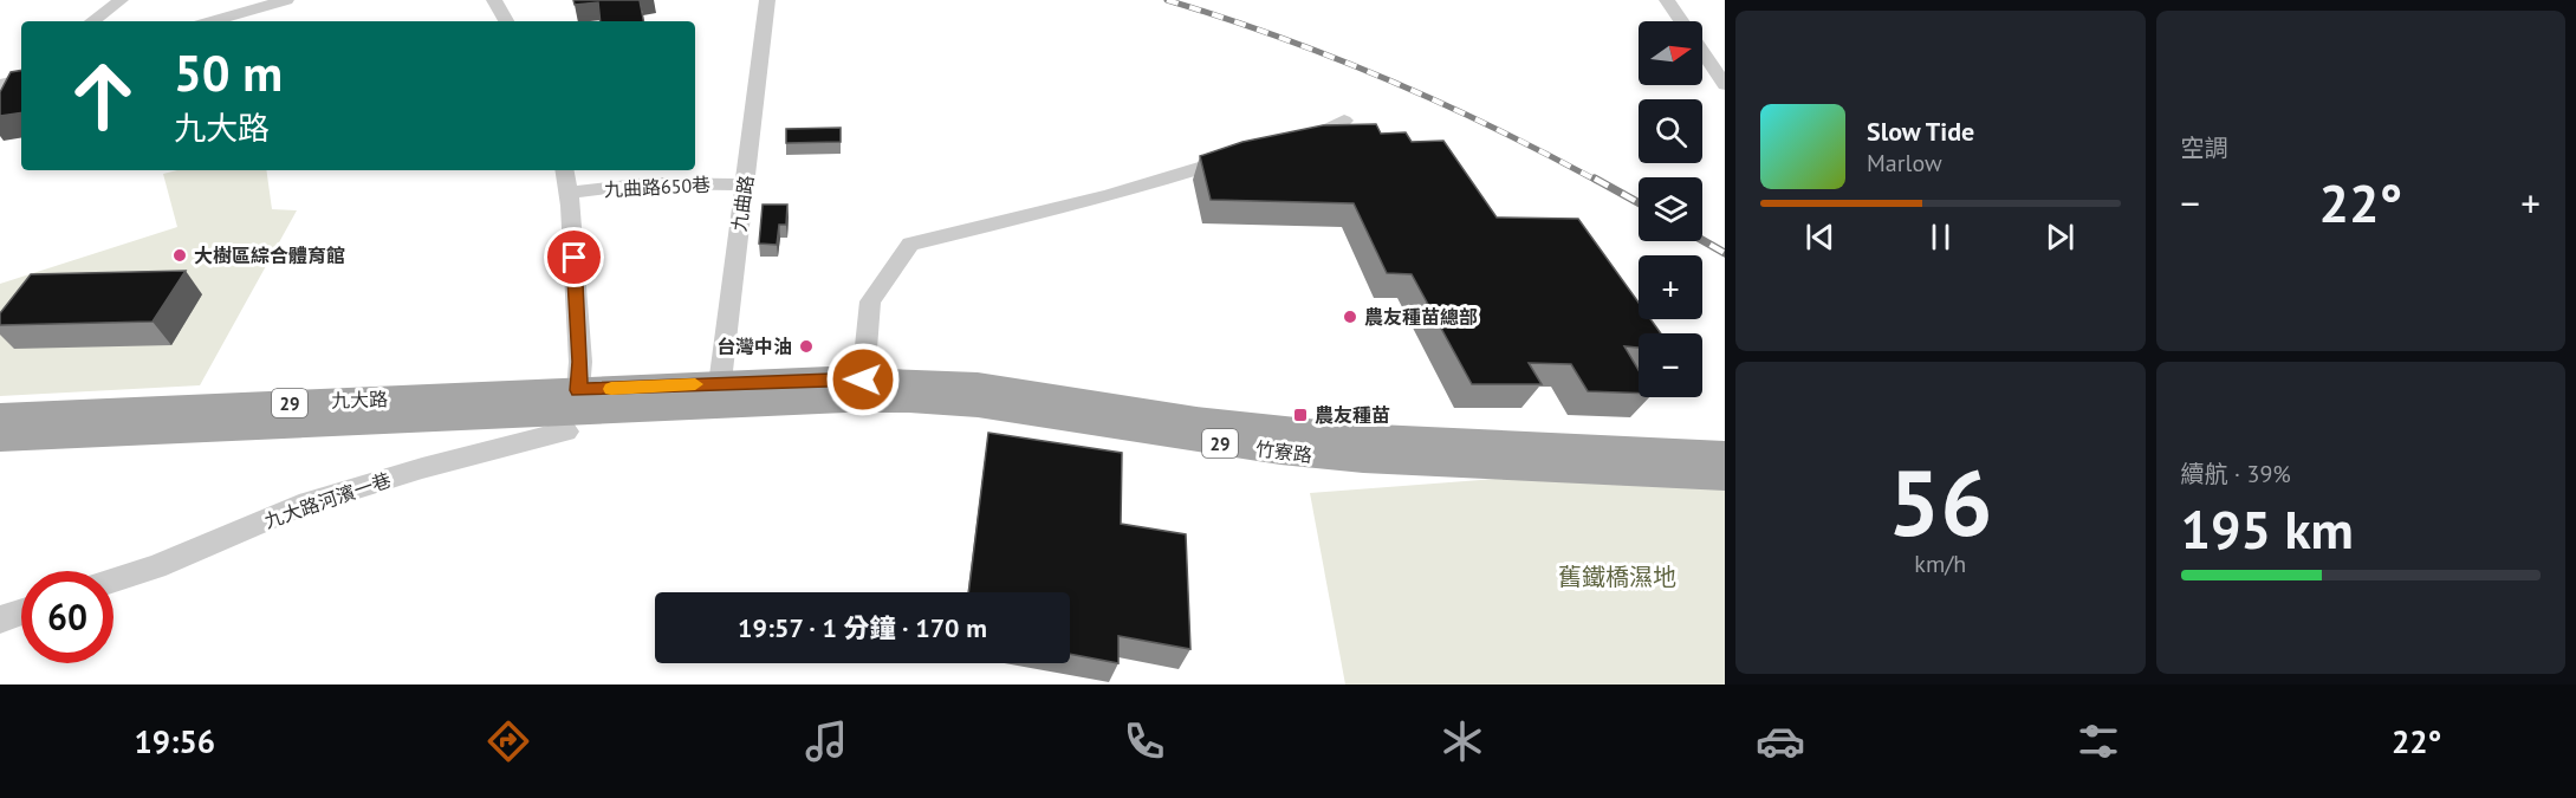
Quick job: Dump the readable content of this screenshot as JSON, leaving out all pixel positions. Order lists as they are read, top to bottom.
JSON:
{
  "streets": {
    "main road": ["九大路", "29", "竹寮路"],
    "street": ["九曲路650巷", "九曲路", "九大路河濱一巷"]
  },
  "crossings": [
    ["九曲路650巷", "九曲路"],
    ["九曲路", "九大路"],
    ["九曲路", "竹寮路"],
    ["九大路", "竹寮路"],
    ["九大路", "九大路河濱一巷"]
  ],
  "parks": ["舊鐵橋濕地"],
  "places": {
    "other": ["大樹區綜合體育館", "農友種苗總部", "台灣中油"],
    "transit": ["農友種苗"]
  },
  "north": "right",
  "page": {
    "tile": [
      "空調",
      ["56", "km/h"],
      ["續航 · 39%", "195 km"]
    ],
    "map_buttons": ["+", "−"],
    "turn": ["50 m", "九大路"],
    "song": ["Slow Tide", "Marlow"],
    "heat": ["−", "22°", "+"],
    "limit": "60",
    "trip": "19:57 · 1 分鐘 · 170 m",
    "tabs": ["19:56", "22°"]
  }
}
